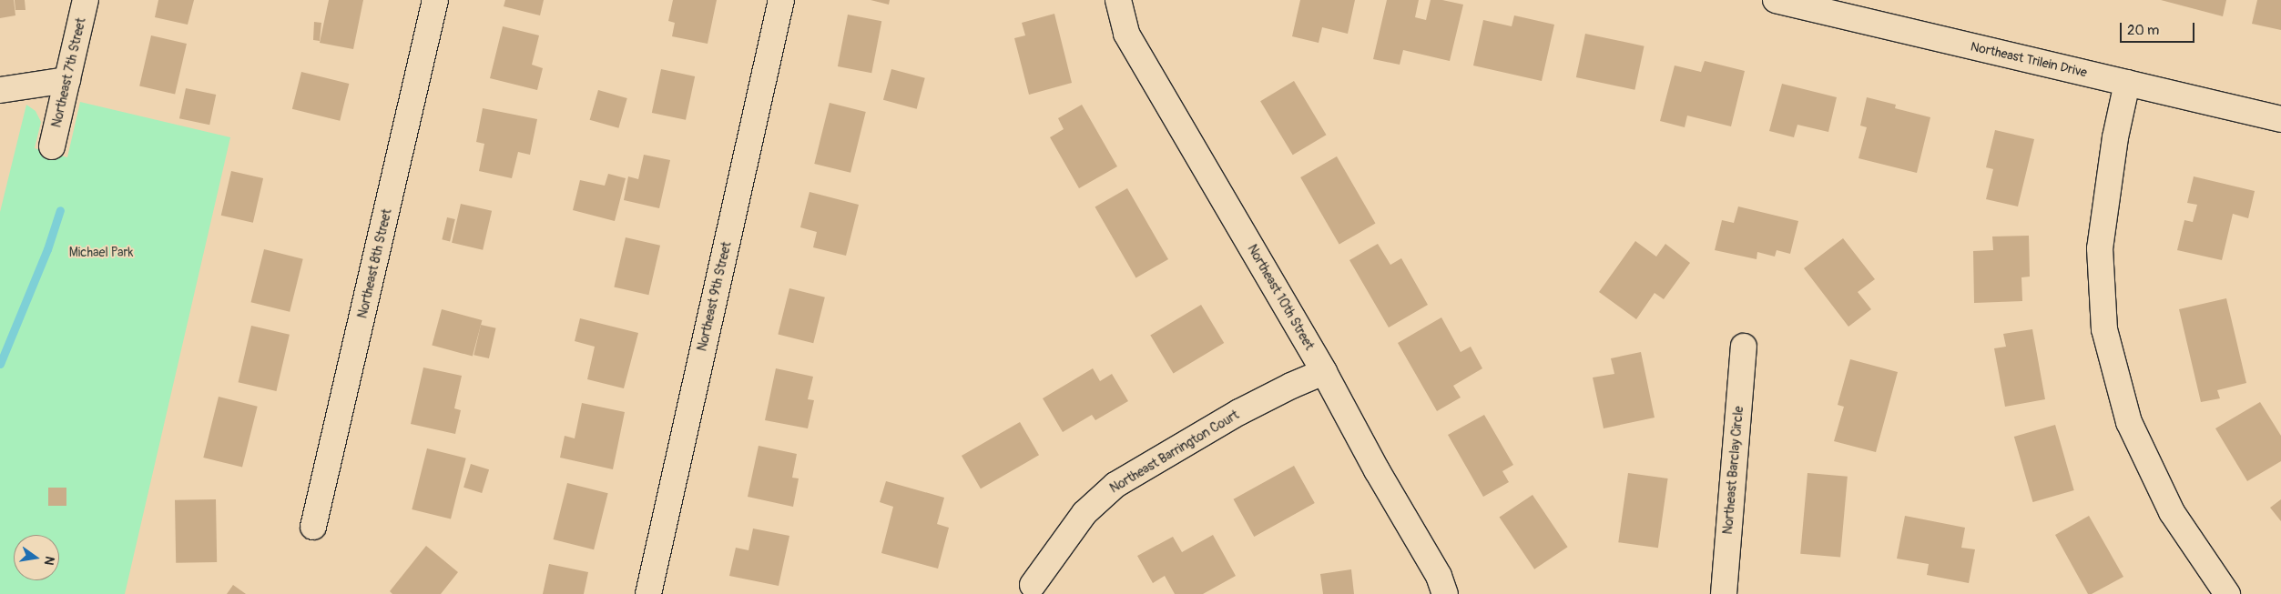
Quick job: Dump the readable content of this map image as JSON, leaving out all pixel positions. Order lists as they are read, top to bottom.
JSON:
{
  "streets": {
    "street": [
      "Northeast Trilein Drive",
      "Northeast 7th Street",
      "Northeast 8th Street",
      "Northeast 9th Street",
      "Northeast 10th Street",
      "Northeast Barrington Court",
      "Northeast Barclay Circle"
    ]
  },
  "crossings": [
    ["Northeast 10th Street", "Northeast Barrington Court"]
  ],
  "parks": ["Michael Park"],
  "scale_bar": "20 m",
  "north": "right"
}
